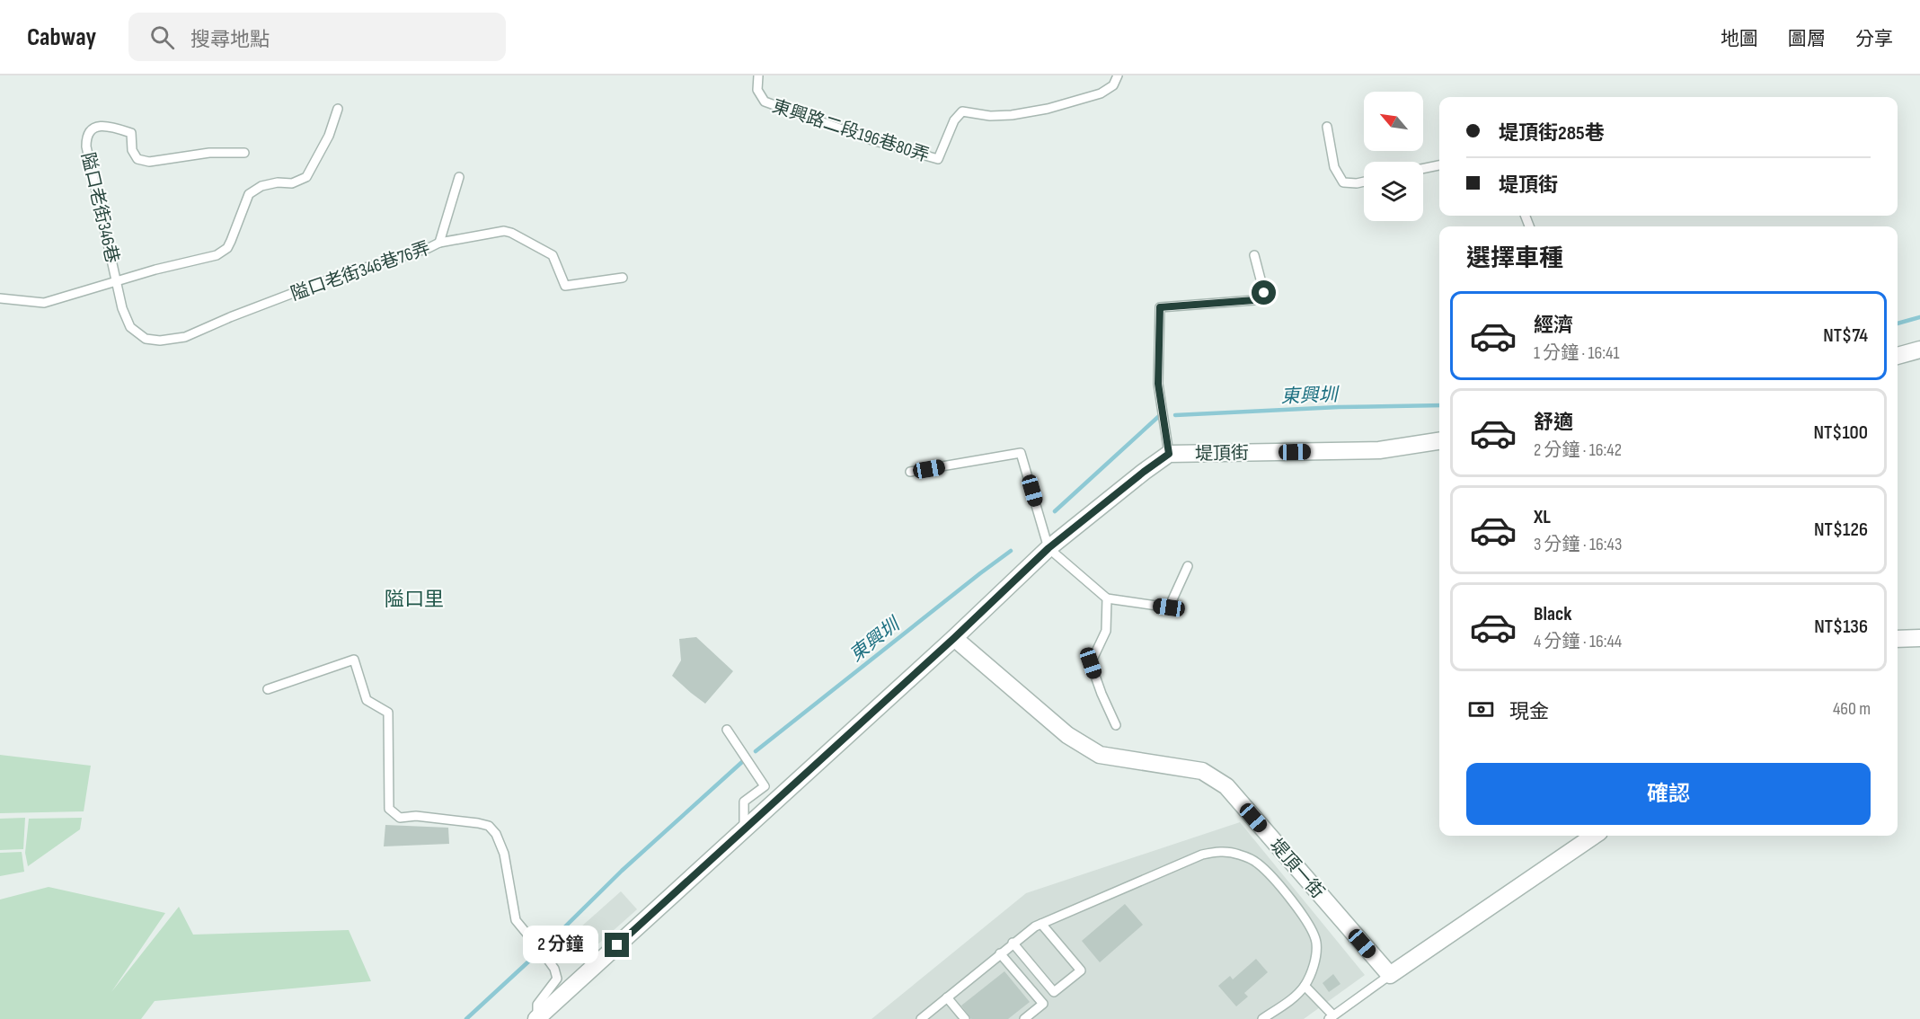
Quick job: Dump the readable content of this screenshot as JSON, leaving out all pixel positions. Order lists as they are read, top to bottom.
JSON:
{
  "streets": {
    "street": ["堤頂街", "堤頂一街"],
    "lane": ["東興路二段196巷80弄", "隘口老街346巷", "隘口老街346巷76弄"]
  },
  "crossings": [
    ["隘口老街346巷", "隘口老街346巷76弄"],
    ["堤頂街", "堤頂一街"]
  ],
  "districts": ["隘口里"],
  "water": ["東興圳"],
  "north": "top left",
  "page": {
    "header": "Cabway",
    "search": "搜尋地點",
    "nav": ["地圖", "圖層", "分享"],
    "banner": ["堤頂街285巷", "堤頂街"],
    "heading": "選擇車種",
    "list": [
      {
        "name": "經濟",
        "note": "1 分鐘 · 16:41",
        "value": "NT$74"
      },
      {
        "name": "舒適",
        "note": "2 分鐘 · 16:42",
        "value": "NT$100"
      },
      {
        "name": "XL",
        "note": "3 分鐘 · 16:43",
        "value": "NT$126"
      },
      {
        "name": "Black",
        "note": "4 分鐘 · 16:44",
        "value": "NT$136"
      }
    ],
    "pay": ["現金", "460 m"],
    "buttons": "確認",
    "bubble": "2 分鐘"
  }
}
